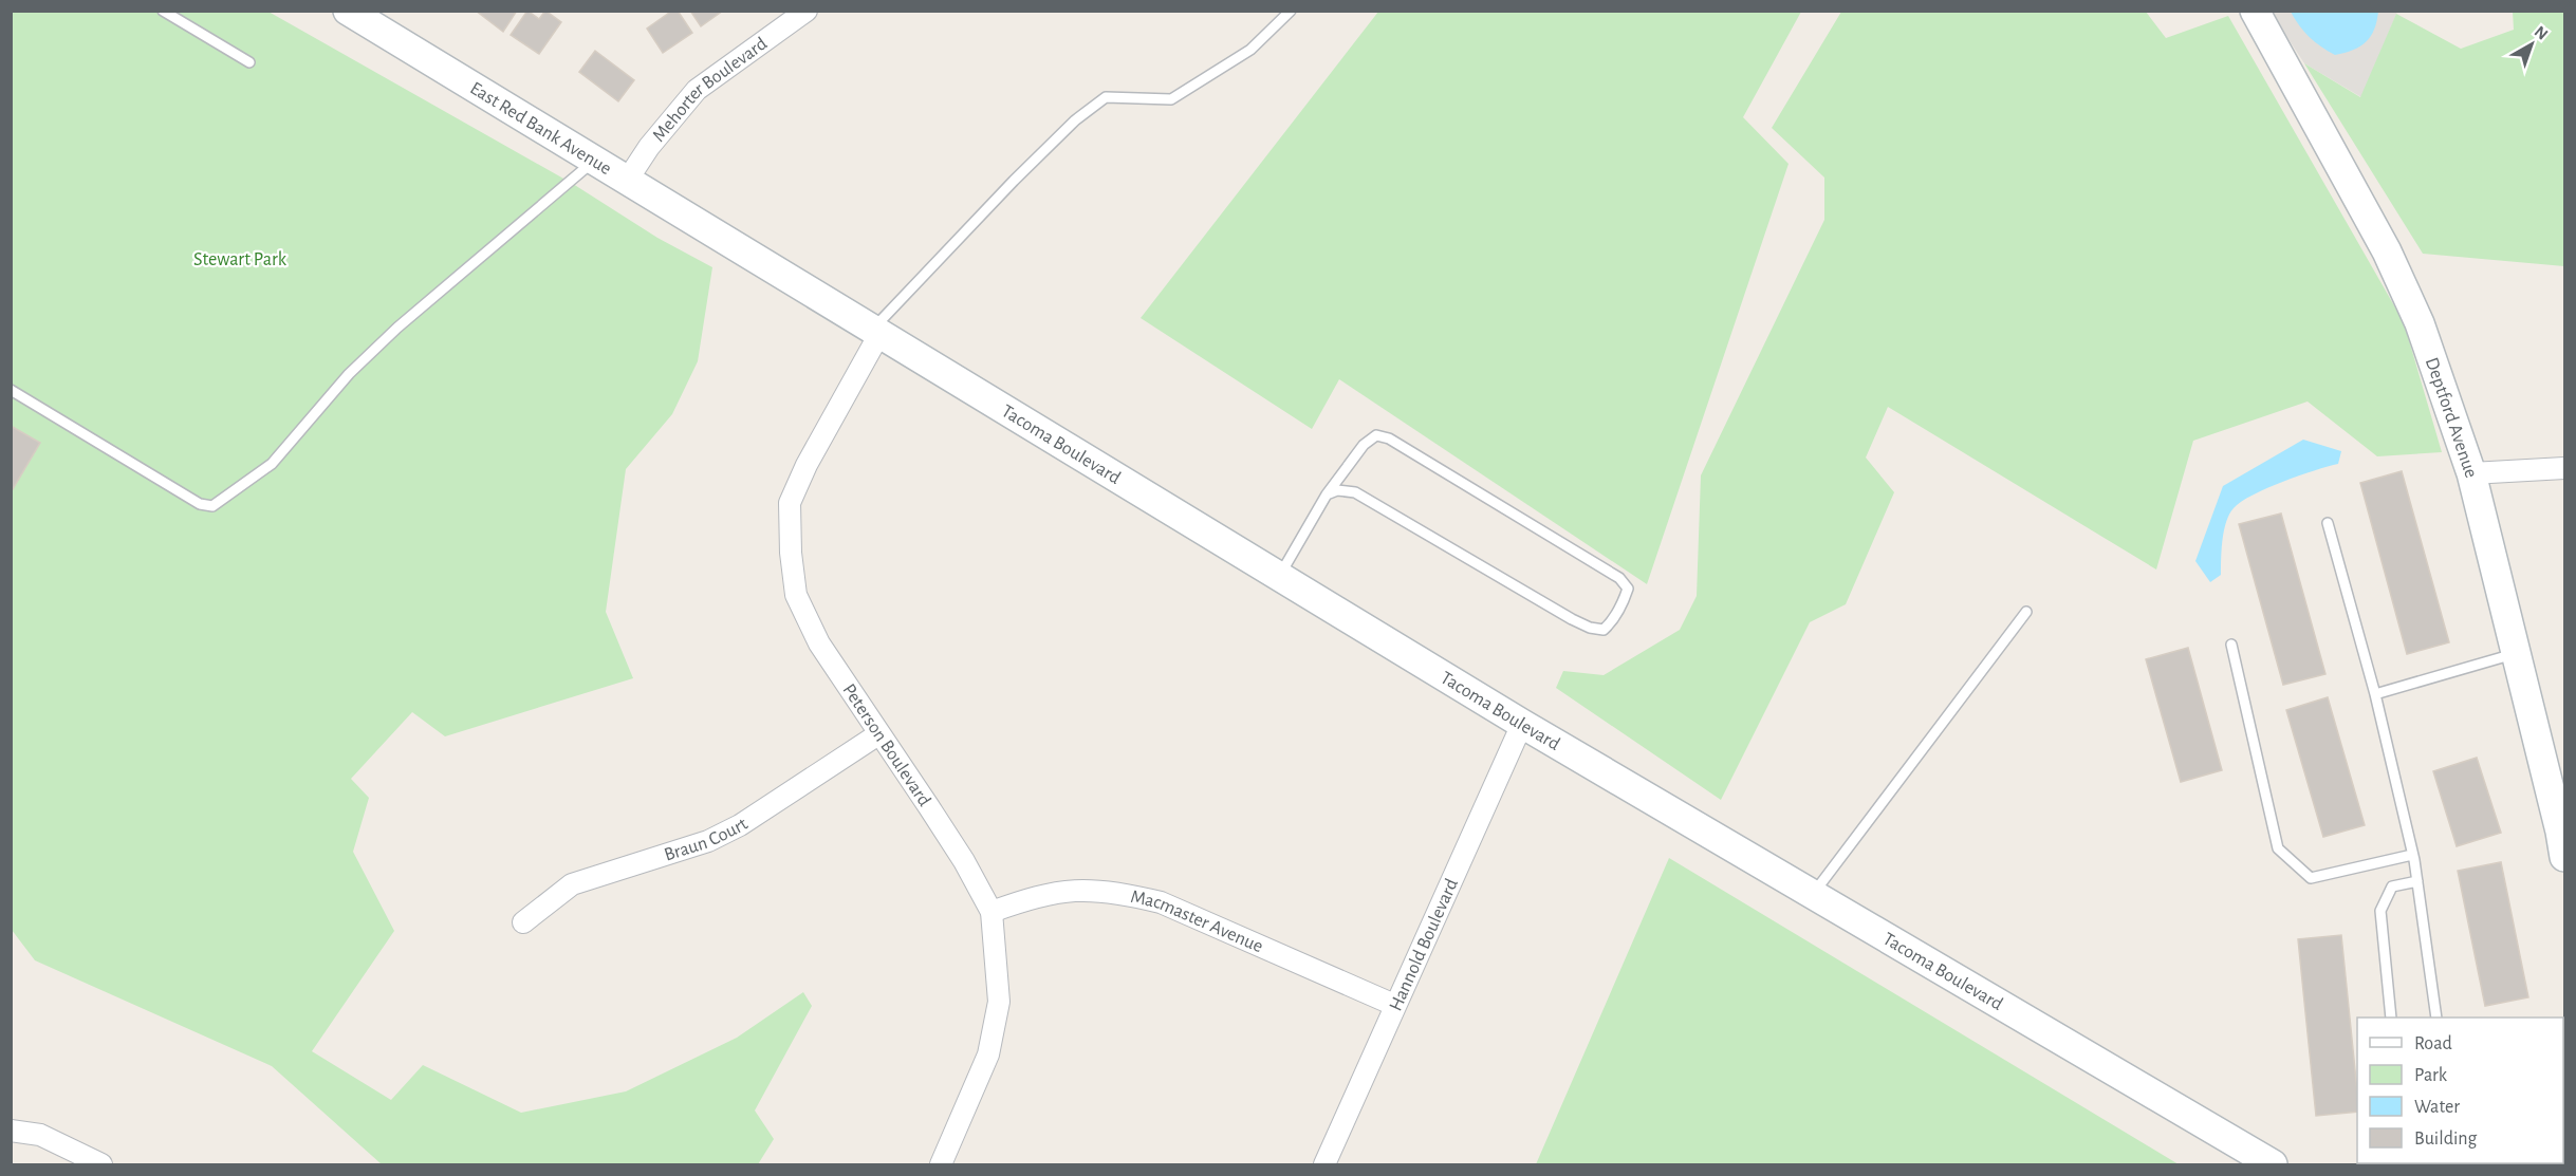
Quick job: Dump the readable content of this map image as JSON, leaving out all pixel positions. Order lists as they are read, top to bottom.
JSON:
{
  "streets": {
    "street": [
      "Mehorter Boulevard",
      "East Red Bank Avenue",
      "Deptford Avenue",
      "Tacoma Boulevard",
      "Peterson Boulevard",
      "Braun Court",
      "Macmaster Avenue",
      "Hannold Boulevard"
    ]
  },
  "crossings": [
    ["Mehorter Boulevard", "East Red Bank Avenue"],
    ["East Red Bank Avenue", "Tacoma Boulevard"],
    ["Tacoma Boulevard", "Peterson Boulevard"],
    ["Tacoma Boulevard", "Hannold Boulevard"],
    ["Peterson Boulevard", "Braun Court"],
    ["Peterson Boulevard", "Macmaster Avenue"],
    ["Macmaster Avenue", "Hannold Boulevard"]
  ],
  "parks": ["Stewart Park"],
  "legend": [
    "Road",
    "Park",
    "Water",
    "Building"
  ],
  "north": "top right"
}
